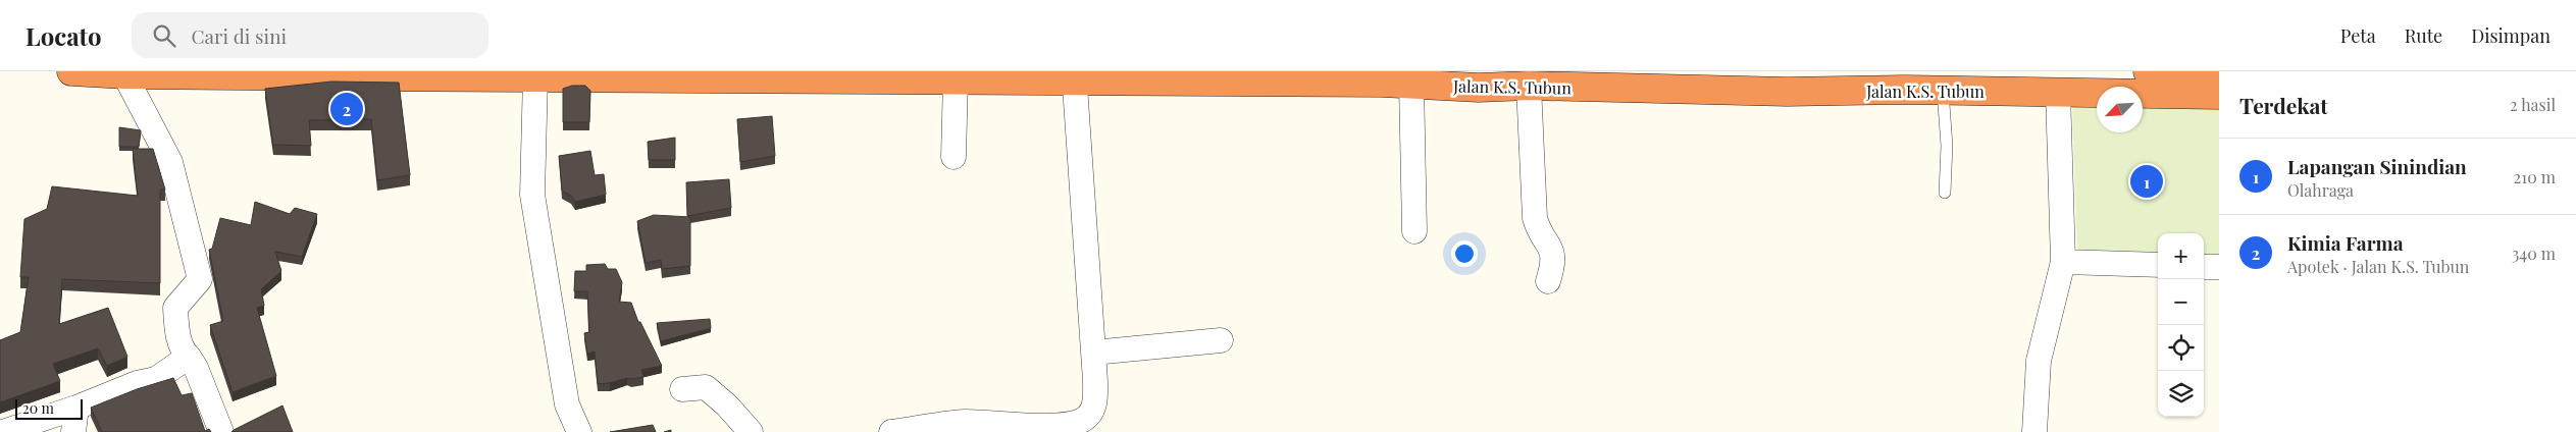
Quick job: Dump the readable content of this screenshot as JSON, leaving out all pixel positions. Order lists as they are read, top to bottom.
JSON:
{
  "streets": {
    "highway": ["Jalan K.S. Tubun"]
  },
  "scale_bar": "20 m",
  "north": "bottom left",
  "page": {
    "header": "Locato",
    "search": "Cari di sini",
    "nav": ["Peta", "Rute", "Disimpan"],
    "heading": ["Terdekat", "2 hasil"],
    "pins": ["2", "1"],
    "list": [
      {
        "mark": "1",
        "name": "Lapangan Sinindian",
        "note": "Olahraga",
        "value": "210 m"
      },
      {
        "mark": "2",
        "name": "Kimia Farma",
        "note": "Apotek · Jalan K.S. Tubun",
        "value": "340 m"
      }
    ],
    "map_buttons": ["+", "−"],
    "scale": "20 m"
  }
}
